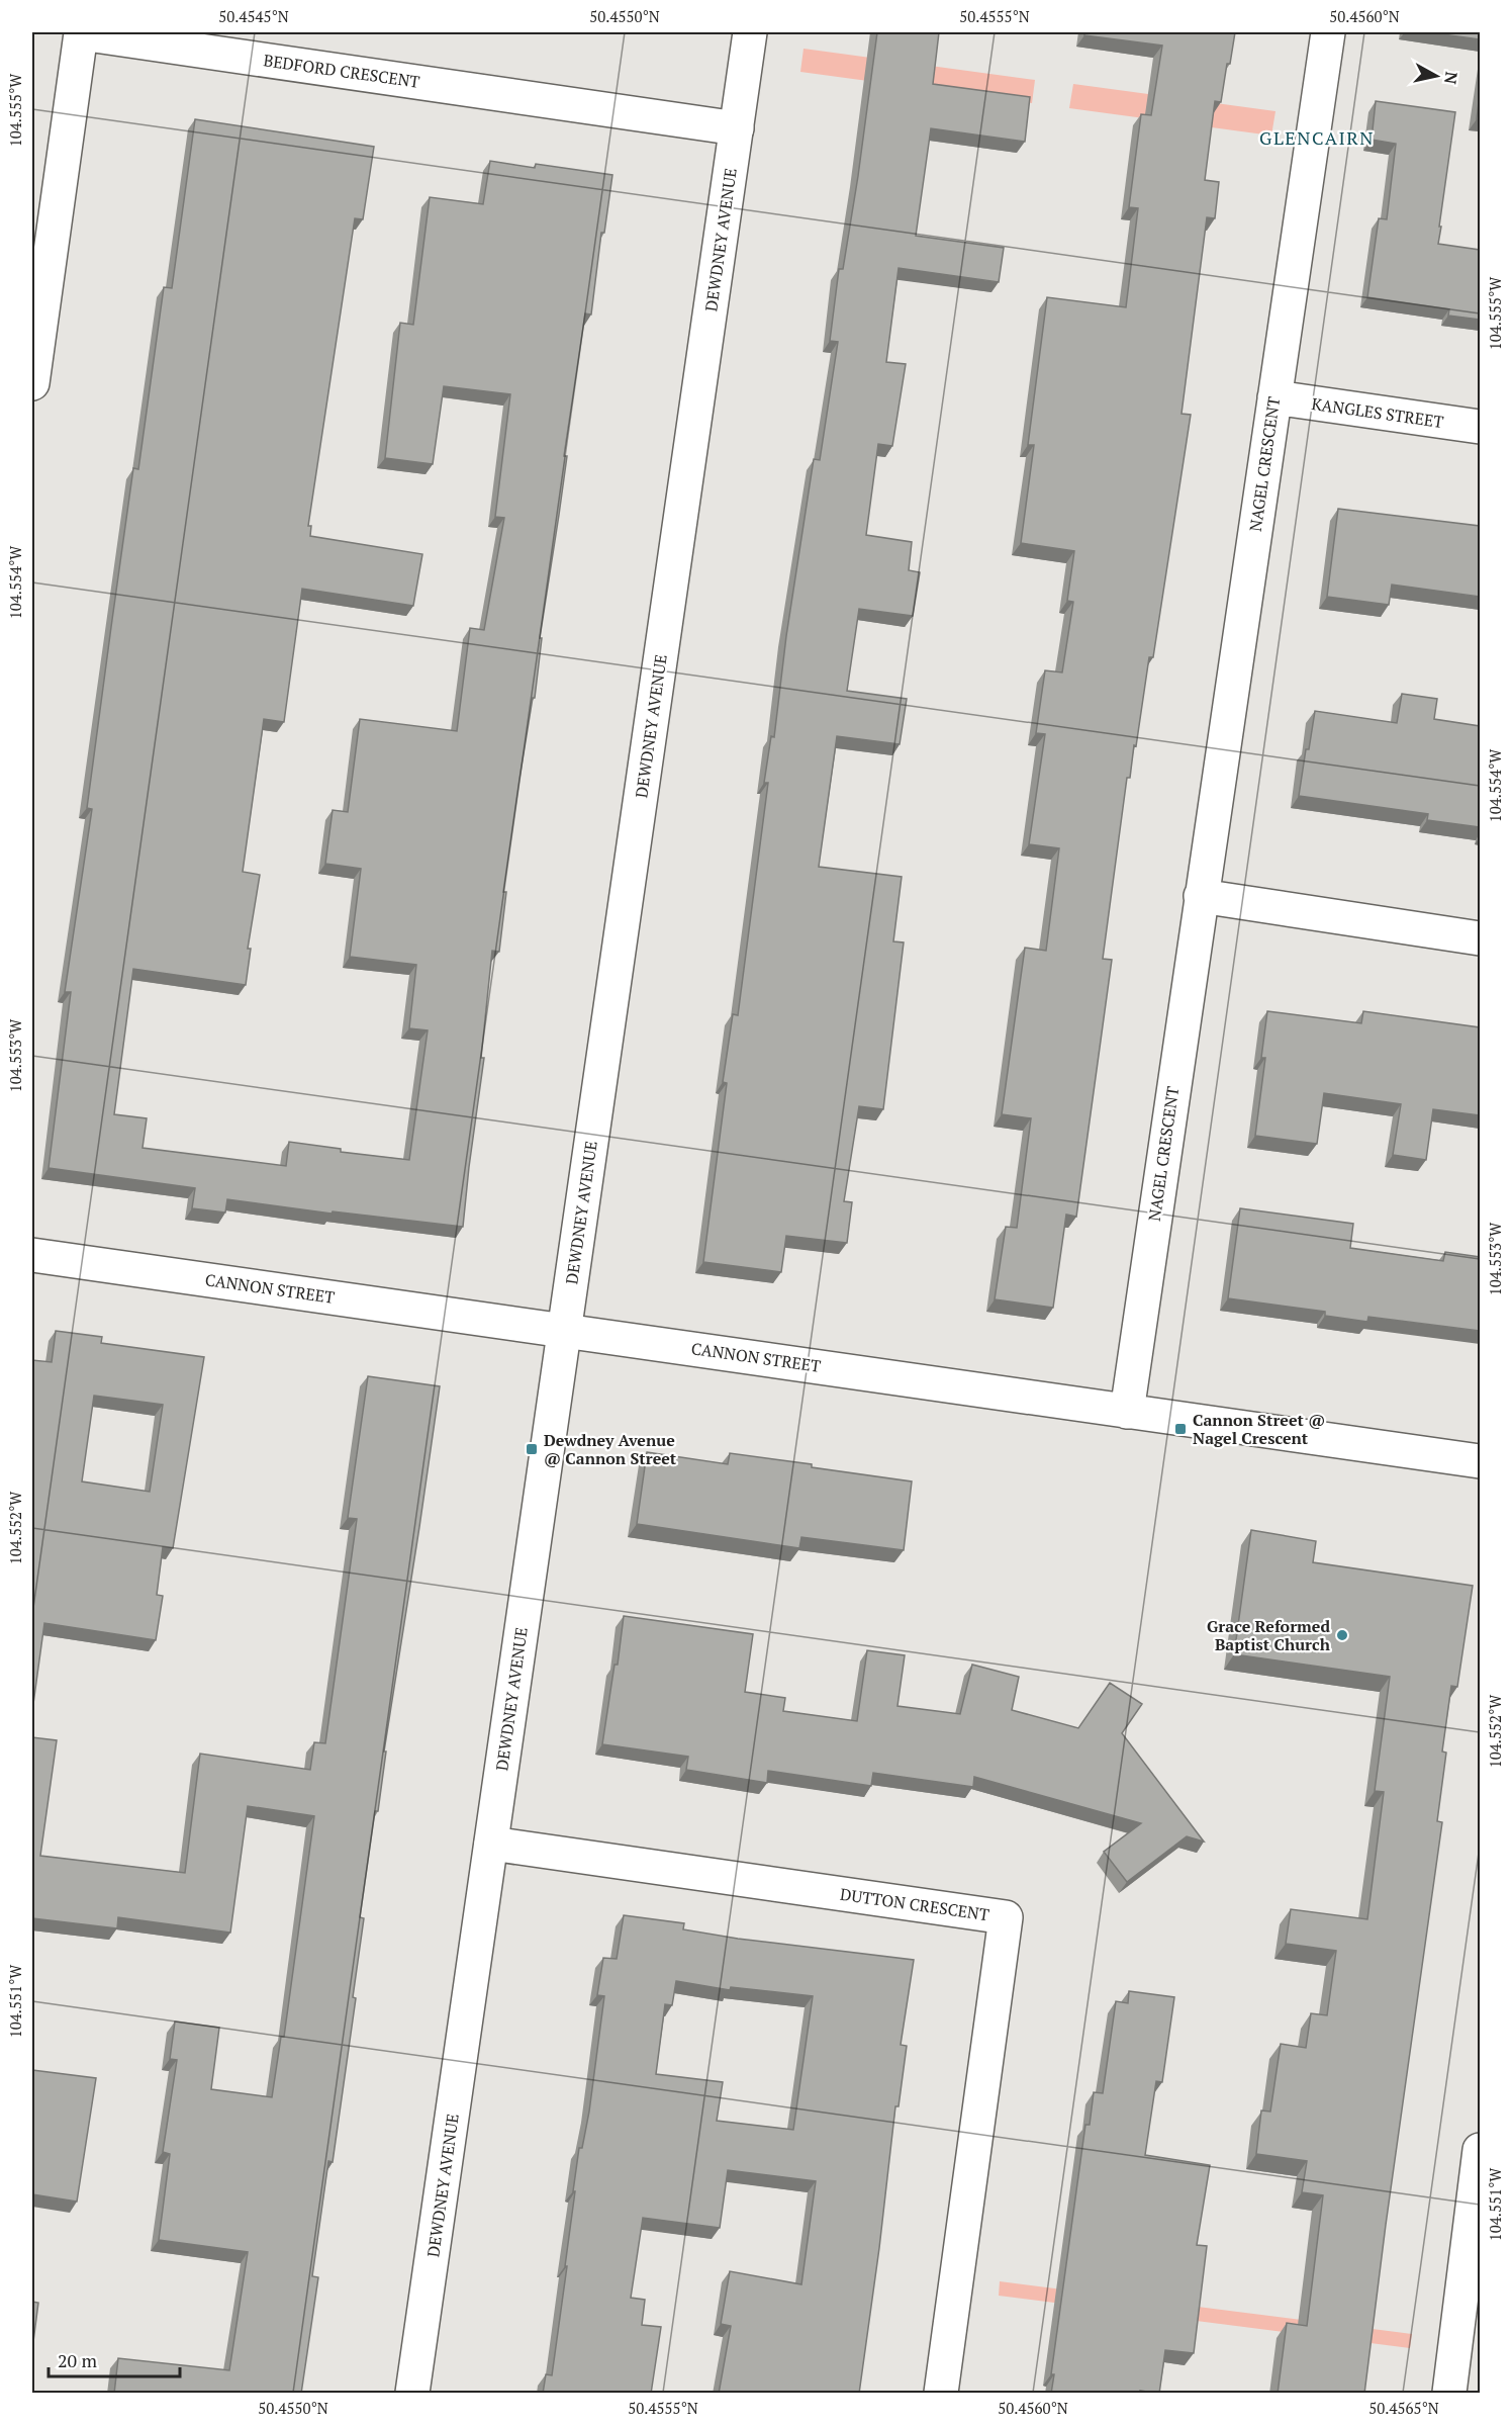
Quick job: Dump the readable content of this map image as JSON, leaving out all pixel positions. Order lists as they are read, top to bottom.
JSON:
{
  "streets": {
    "street": [
      "BEDFORD CRESCENT",
      "DEWDNEY AVENUE",
      "KANGLES STREET",
      "NAGEL CRESCENT",
      "CANNON STREET",
      "DUTTON CRESCENT"
    ]
  },
  "crossings": [
    ["BEDFORD CRESCENT", "DEWDNEY AVENUE"],
    ["DEWDNEY AVENUE", "CANNON STREET"],
    ["DEWDNEY AVENUE", "DUTTON CRESCENT"],
    ["KANGLES STREET", "NAGEL CRESCENT"],
    ["NAGEL CRESCENT", "CANNON STREET"]
  ],
  "districts": ["GLENCAIRN"],
  "places": {
    "transit": ["Cannon Street @ Nagel Crescent", "Dewdney Avenue @ Cannon Street"],
    "other": ["Grace Reformed Baptist Church"]
  },
  "scale_bar": "20 m",
  "north": "right",
  "coordinates": [
    "50.4545°N",
    "50.4550°N",
    "50.4555°N",
    "50.4560°N",
    "104.555°W",
    "104.554°W",
    "104.553°W",
    "104.552°W",
    "104.551°W",
    "50.4565°N"
  ]
}
